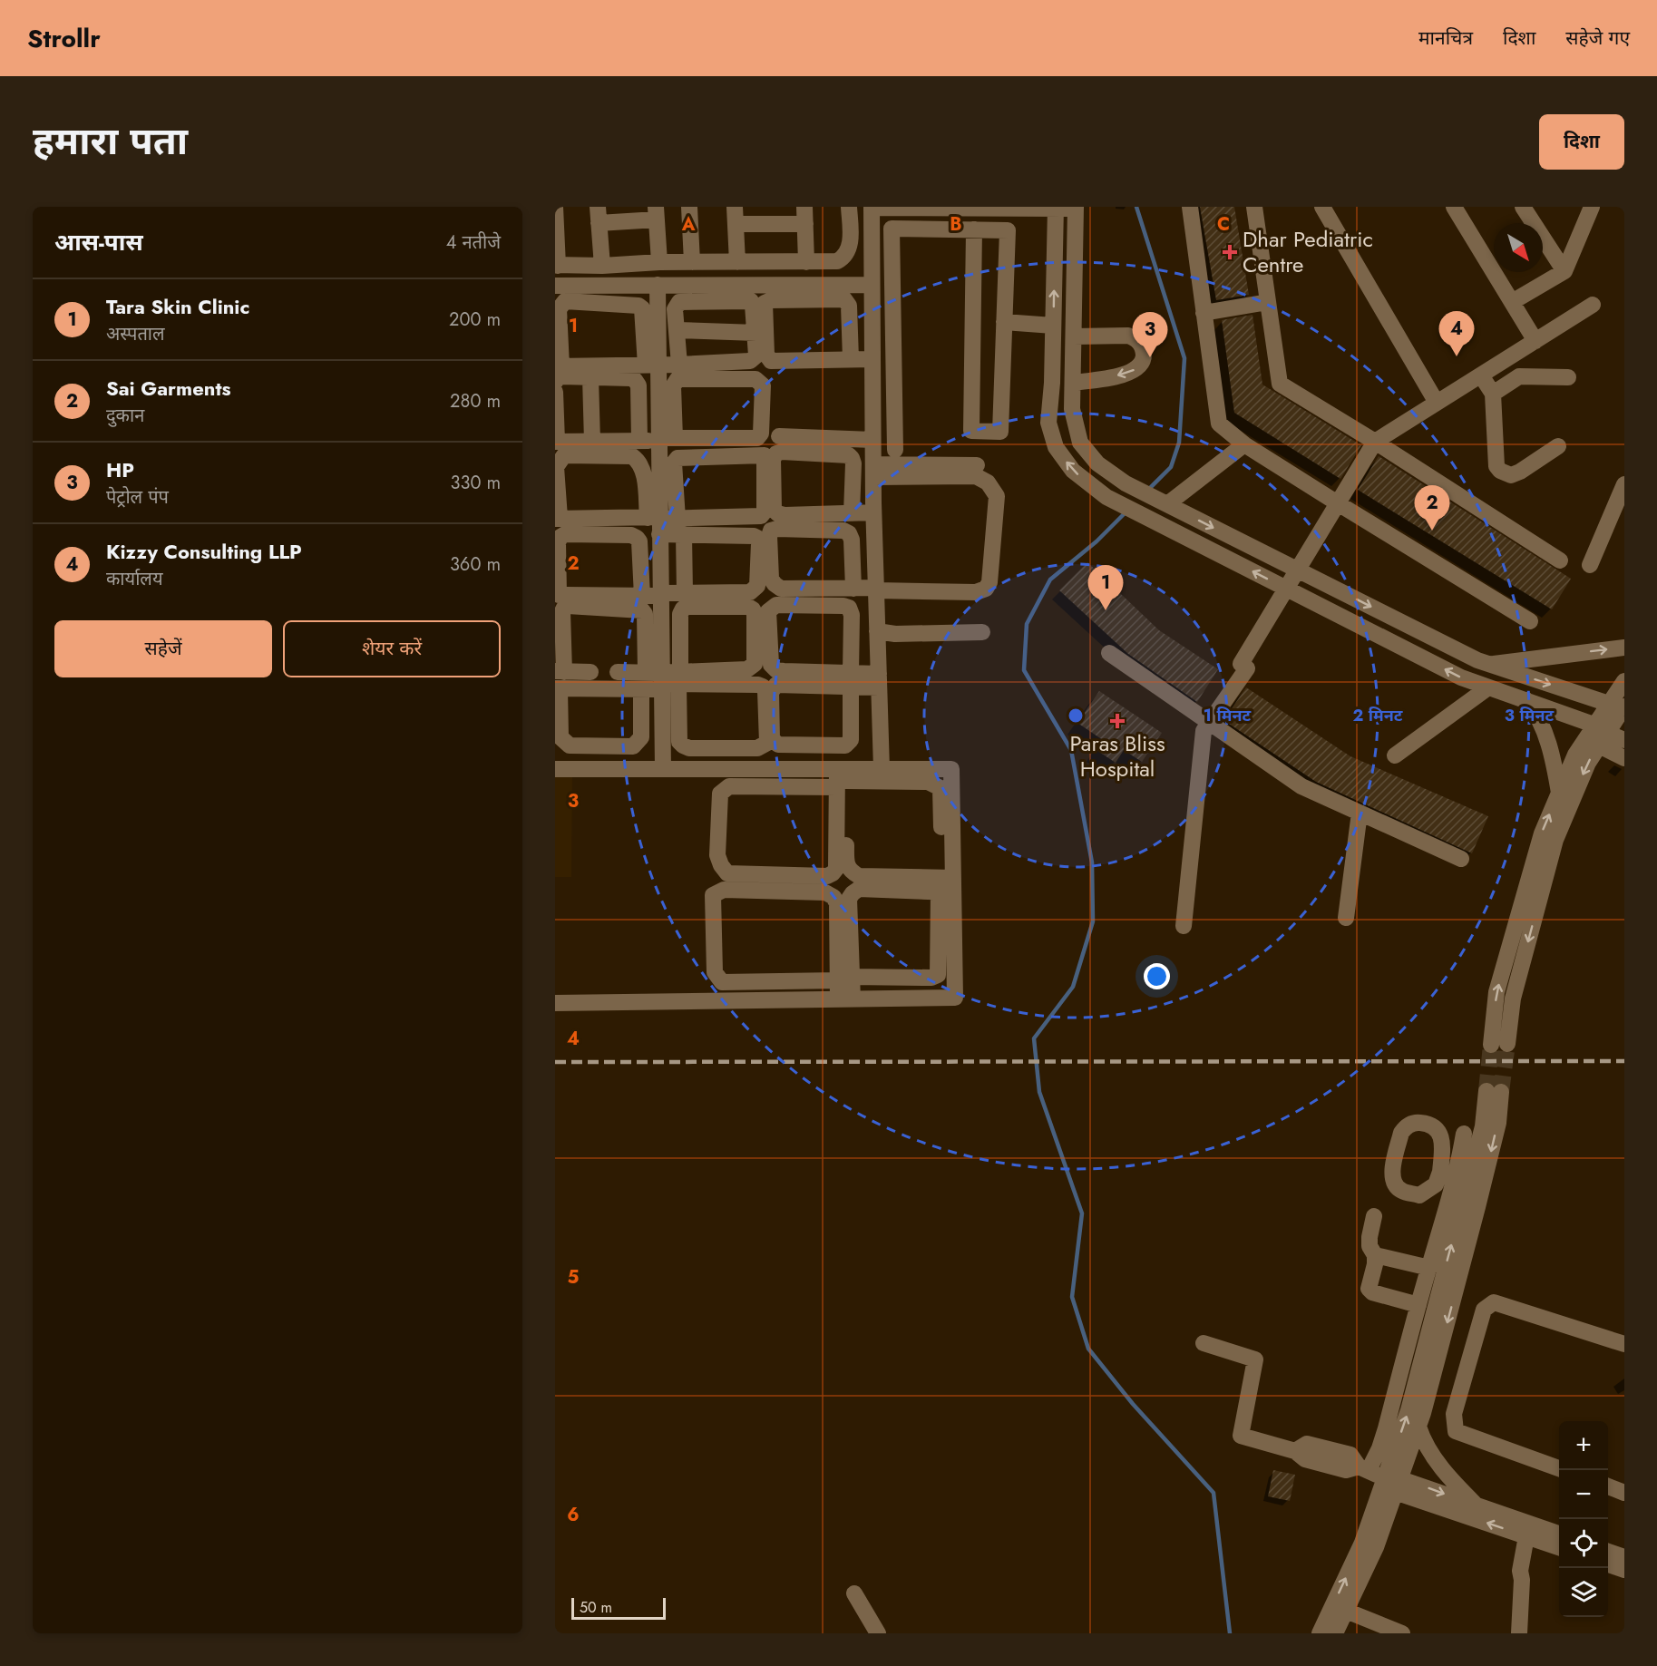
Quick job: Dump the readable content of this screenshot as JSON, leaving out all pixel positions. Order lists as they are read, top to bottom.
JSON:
{
  "places": {
    "health": ["Dhar Pediatric Centre", "Paras Bliss Hospital"]
  },
  "scale_bar": "50 m",
  "north": "bottom right",
  "page": {
    "header": "Strollr",
    "nav": ["मानचित्र", "दिशा", "सहेजे गए"],
    "title": "हमारा पता",
    "buttons": [
      "दिशा",
      ["सहेजें", "शेयर करें"]
    ],
    "heading": ["आस-पास", "4 नतीजे"],
    "list": [
      {
        "mark": "1",
        "name": "Tara Skin Clinic",
        "note": "अस्पताल",
        "value": "200 m"
      },
      {
        "mark": "2",
        "name": "Sai Garments",
        "note": "दुकान",
        "value": "280 m"
      },
      {
        "mark": "3",
        "name": "HP",
        "note": "पेट्रोल पंप",
        "value": "330 m"
      },
      {
        "mark": "4",
        "name": "Kizzy Consulting LLP",
        "note": "कार्यालय",
        "value": "360 m"
      }
    ],
    "pins": [
      "4",
      "3",
      "2",
      "1"
    ],
    "map_buttons": ["+", "−"],
    "scale": "50 m"
  },
  "grid": {
    "columns": ["A", "B", "C"],
    "rows": [
      "1",
      "2",
      "3",
      "4",
      "5",
      "6"
    ]
  },
  "rings": ["1 मिनट", "2 मिनट", "3 मिनट"]
}
